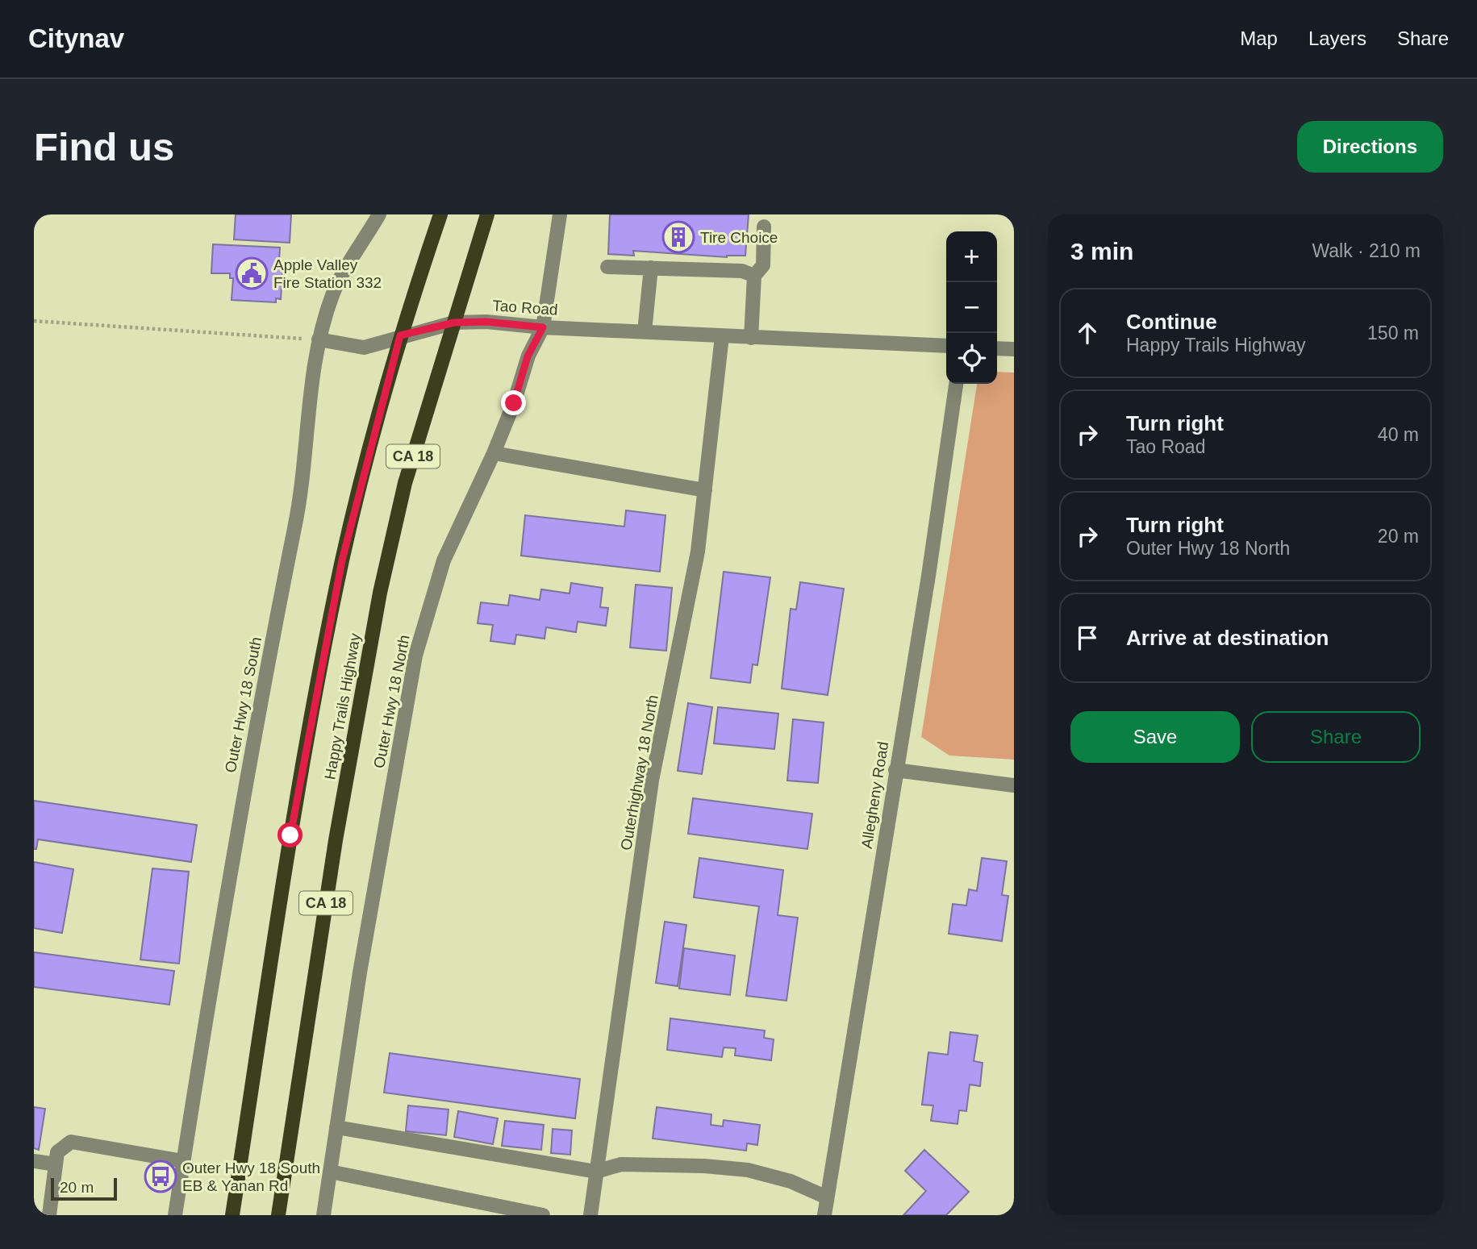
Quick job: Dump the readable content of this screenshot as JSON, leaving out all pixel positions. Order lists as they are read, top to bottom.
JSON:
{
  "streets": {
    "main road": ["CA 18", "Happy Trails Highway"],
    "street": [
      "Tao Road",
      "Outer Hwy 18 North",
      "Outer Hwy 18 South",
      "Outerhighway 18 North",
      "Allegheny Road"
    ]
  },
  "crossings": [
    ["Tao Road", "Outer Hwy 18 North"],
    ["Tao Road", "Outer Hwy 18 South"],
    ["Tao Road", "Happy Trails Highway"],
    ["Tao Road", "Outerhighway 18 North"]
  ],
  "places": {
    "building": ["Tire Choice"],
    "public building": ["Apple Valley Fire Station 332"],
    "bus stop": ["Outer Hwy 18 South EB & Yanan Rd"]
  },
  "scale_bar": "20 m",
  "page": {
    "header": "Citynav",
    "nav": ["Map", "Layers", "Share"],
    "buttons": [
      "Directions",
      ["Save", "Share"]
    ],
    "title": "Find us",
    "heading": ["3 min", "Walk · 210 m"],
    "map_buttons": ["+", "−"],
    "list": [
      ["Continue", "Happy Trails Highway", "150 m"],
      ["Turn right", "Tao Road", "40 m"],
      ["Turn right", "Outer Hwy 18 North", "20 m"],
      "Arrive at destination"
    ],
    "scale": "20 m"
  }
}
